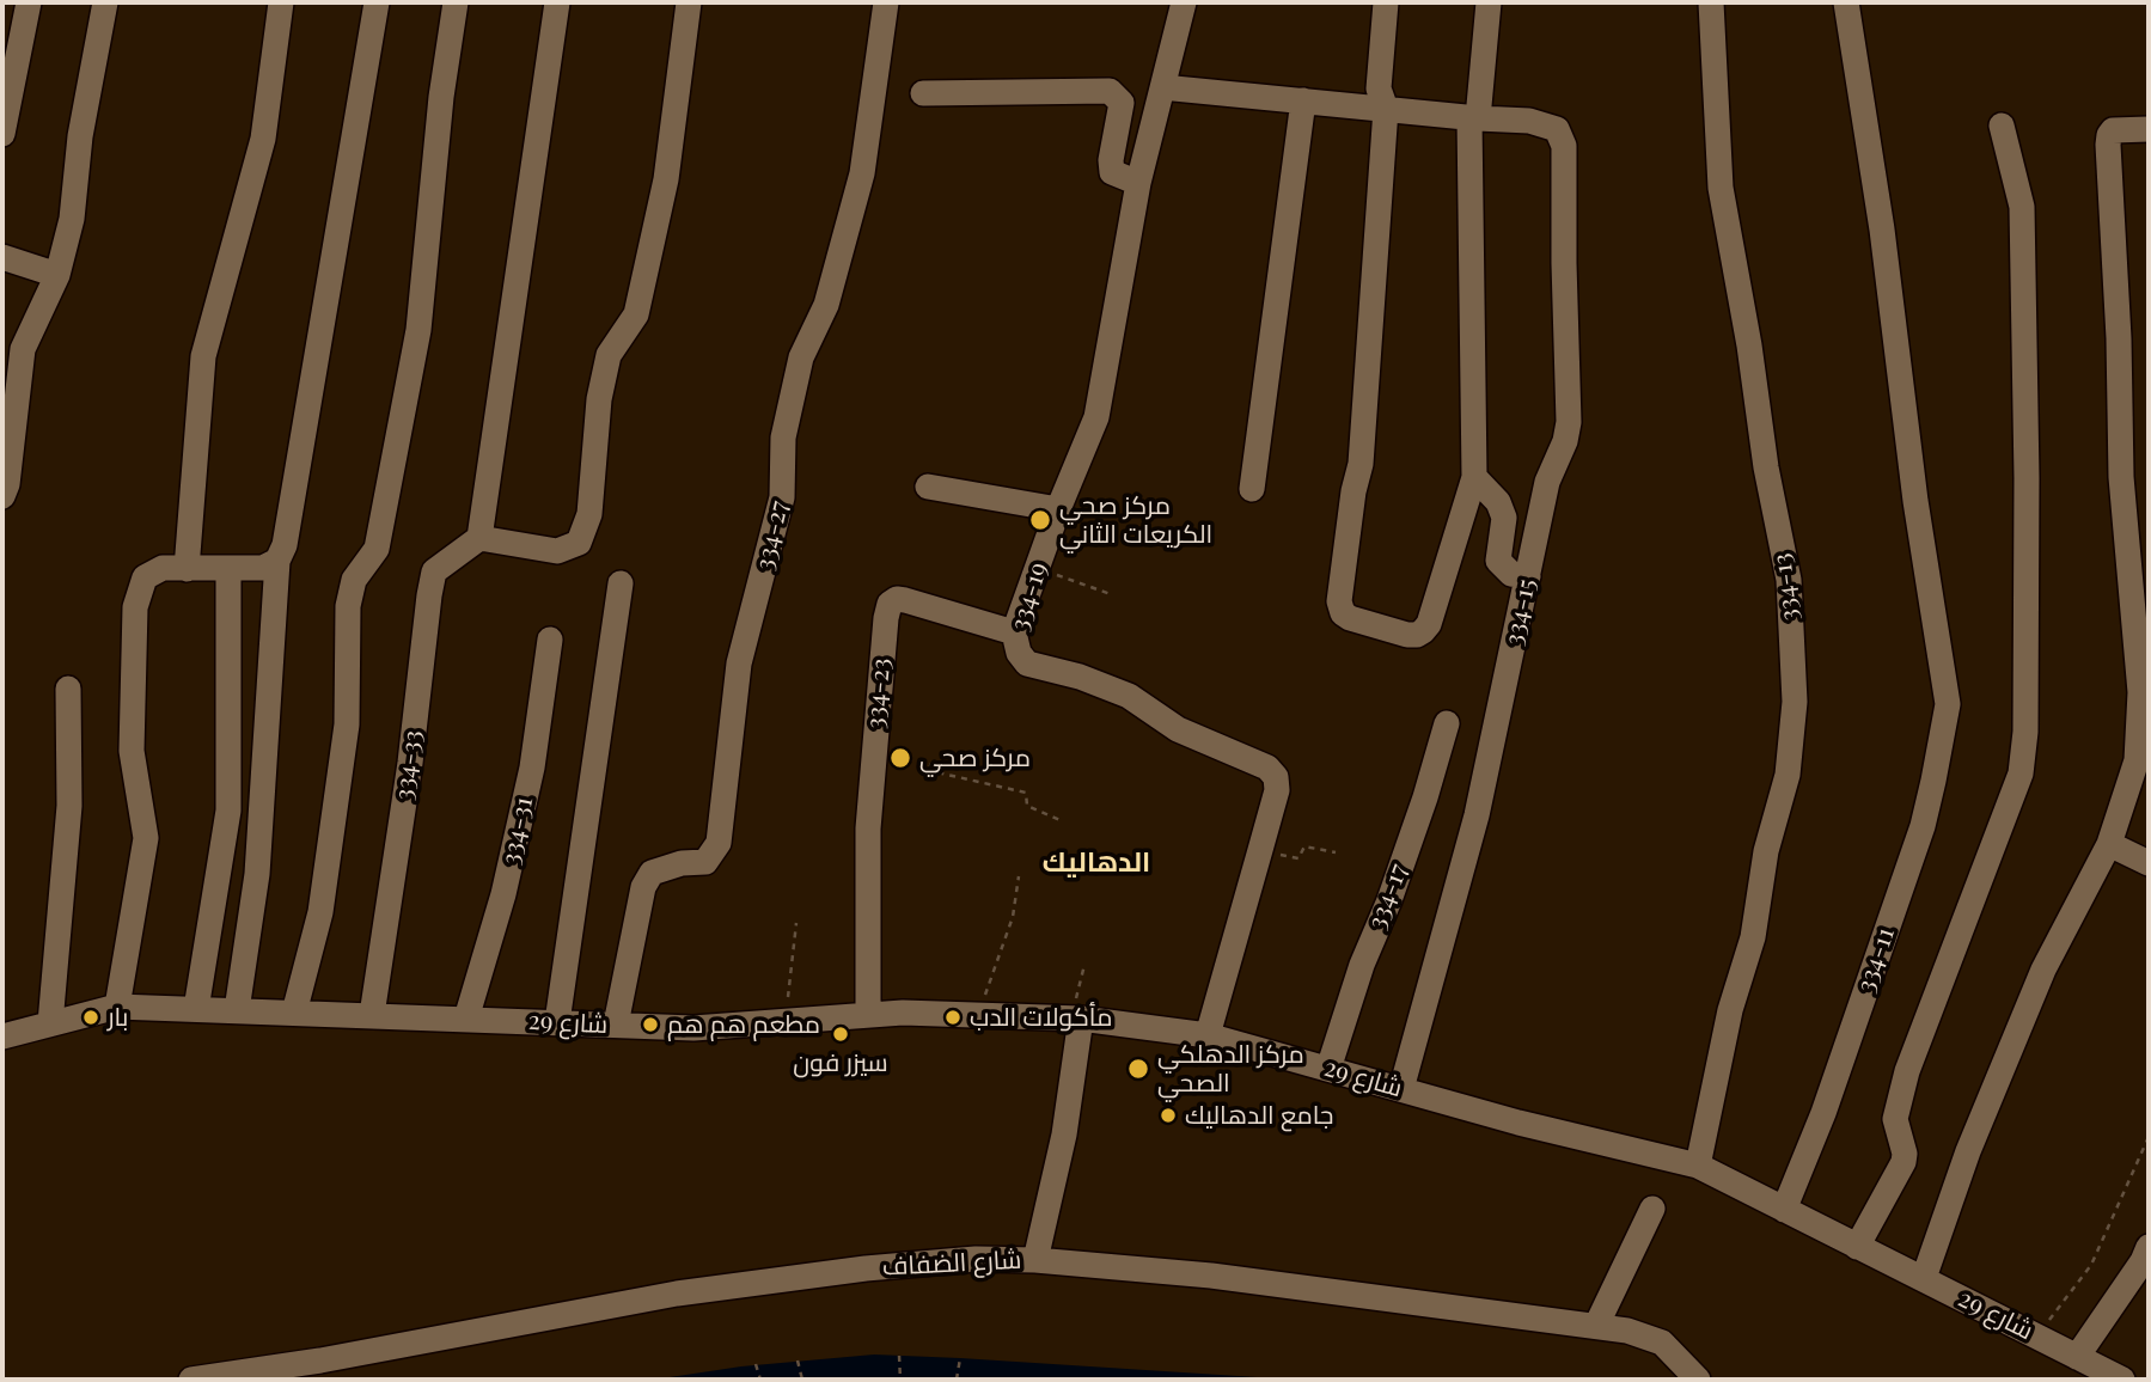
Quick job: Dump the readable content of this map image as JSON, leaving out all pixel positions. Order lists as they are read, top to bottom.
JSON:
{
  "streets": {
    "street": [
      "334-27",
      "334-13",
      "334-19",
      "334-15",
      "334-23",
      "334-33",
      "334-31",
      "334-17",
      "334-11",
      "شارع 29",
      "شارع الضفاف"
    ]
  },
  "crossings": [
    ["334-27", "شارع 29"],
    ["334-13", "شارع 29"],
    ["334-19", "334-23"],
    ["334-19", "شارع 29"],
    ["334-15", "شارع 29"],
    ["334-23", "شارع 29"],
    ["334-33", "شارع 29"],
    ["334-31", "شارع 29"],
    ["334-17", "شارع 29"],
    ["334-11", "شارع 29"]
  ],
  "districts": ["الدهاليك"],
  "places": [
    "مركز صحي الكريعات الثاني",
    "مركز صحي",
    "بار",
    "مأكولات الدب",
    "مطعم هم هم",
    "سيزر فون",
    "مركز الدهلكي الصحي",
    "جامع الدهاليك"
  ]
}
